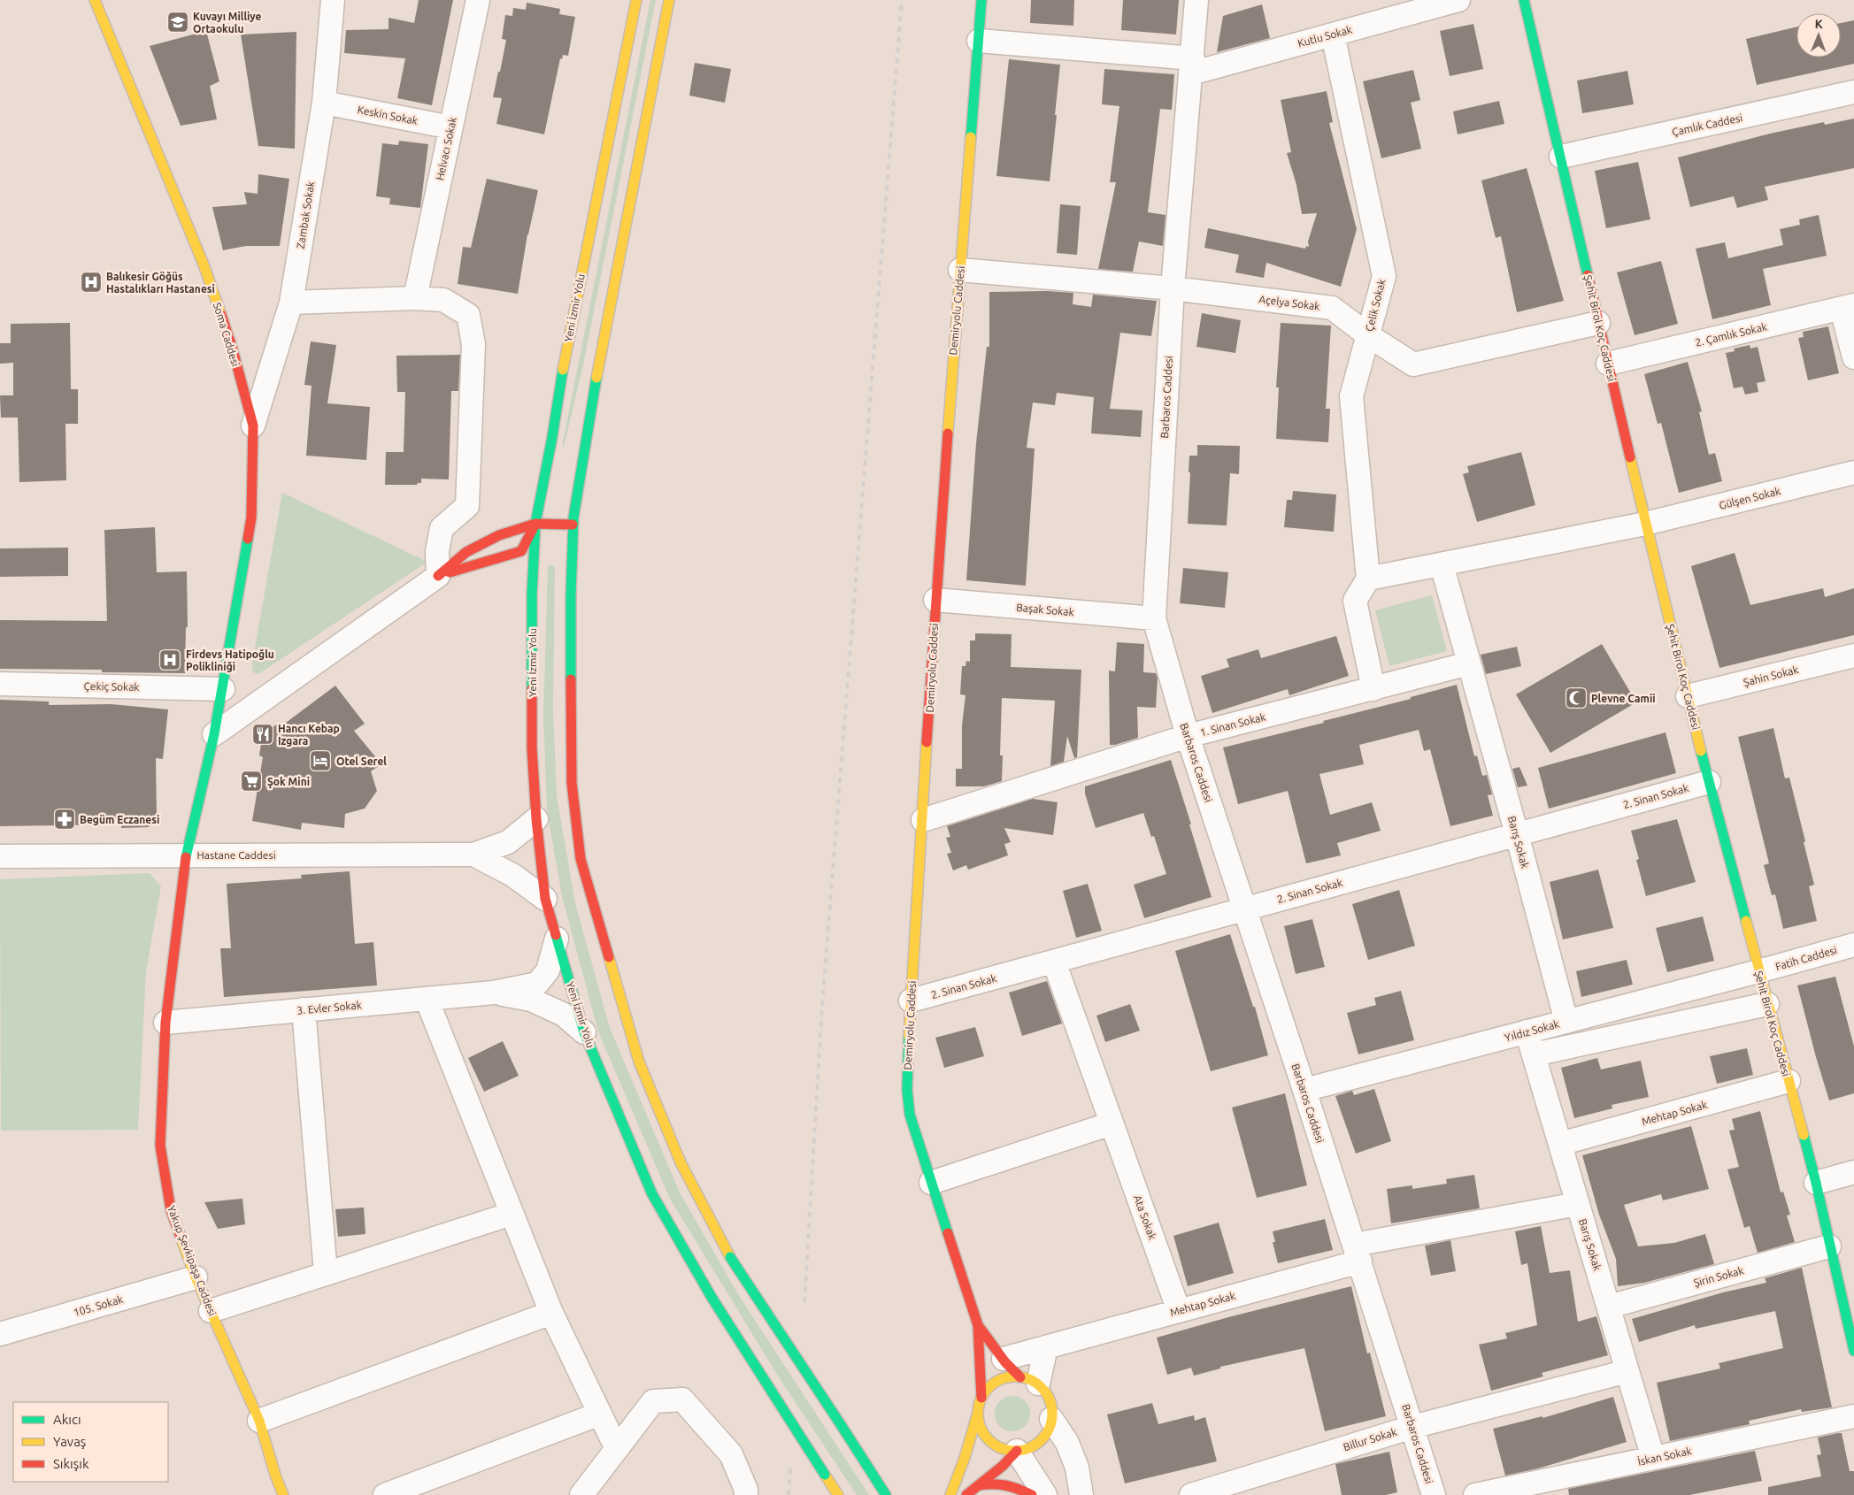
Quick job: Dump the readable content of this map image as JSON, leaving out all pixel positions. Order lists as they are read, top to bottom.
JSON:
{
  "streets": {
    "main road": [
      "Yeni İzmir Yolu",
      "Demiryolu Caddesi",
      "Şehit Birol Koç Caddesi",
      "Soma Caddesi",
      "Yakup Şevkipaşa Caddesi"
    ],
    "street": [
      "Kutlu Sokak",
      "Keskin Sokak",
      "Çamlık Caddesi",
      "Helvacı Sokak",
      "Zambak Sokak",
      "Açelya Sokak",
      "Çelik Sokak",
      "2. Çamlık Sokak",
      "Barbaros Caddesi",
      "Gülşen Sokak",
      "Başak Sokak",
      "Şahin Sokak",
      "Çekiç Sokak",
      "1. Sinan Sokak",
      "2. Sinan Sokak",
      "Barış Sokak",
      "Hastane Caddesi",
      "Fatih Caddesi",
      "3. Evler Sokak",
      "Yıldız Sokak",
      "Mehtap Sokak",
      "Ata Sokak",
      "Şirin Sokak",
      "105. Sokak",
      "Billur Sokak",
      "İskan Sokak"
    ]
  },
  "crossings": [
    ["Kutlu Sokak", "Çelik Sokak"],
    ["Kutlu Sokak", "Barbaros Caddesi"],
    ["Keskin Sokak", "Helvacı Sokak"],
    ["Keskin Sokak", "Zambak Sokak"],
    ["Çamlık Caddesi", "Şehit Birol Koç Caddesi"],
    ["Zambak Sokak", "Soma Caddesi"],
    ["Açelya Sokak", "Çelik Sokak"],
    ["Açelya Sokak", "Demiryolu Caddesi"],
    ["Açelya Sokak", "Şehit Birol Koç Caddesi"],
    ["Açelya Sokak", "Barbaros Caddesi"],
    ["Çelik Sokak", "Gülşen Sokak"],
    ["Demiryolu Caddesi", "Başak Sokak"],
    ["Demiryolu Caddesi", "1. Sinan Sokak"],
    ["Demiryolu Caddesi", "2. Sinan Sokak"],
    ["Şehit Birol Koç Caddesi", "2. Çamlık Sokak"],
    ["Şehit Birol Koç Caddesi", "Gülşen Sokak"],
    ["Şehit Birol Koç Caddesi", "Şahin Sokak"],
    ["Şehit Birol Koç Caddesi", "2. Sinan Sokak"],
    ["Şehit Birol Koç Caddesi", "Fatih Caddesi"],
    ["Şehit Birol Koç Caddesi", "Yıldız Sokak"],
    ["Şehit Birol Koç Caddesi", "Mehtap Sokak"],
    ["Şehit Birol Koç Caddesi", "Şirin Sokak"],
    ["Soma Caddesi", "Çekiç Sokak"],
    ["Soma Caddesi", "Yakup Şevkipaşa Caddesi"],
    ["Barbaros Caddesi", "Başak Sokak"],
    ["Barbaros Caddesi", "1. Sinan Sokak"],
    ["Barbaros Caddesi", "2. Sinan Sokak"],
    ["Barbaros Caddesi", "Yıldız Sokak"],
    ["Barbaros Caddesi", "Mehtap Sokak"],
    ["Barbaros Caddesi", "Billur Sokak"],
    ["Gülşen Sokak", "Barış Sokak"],
    ["1. Sinan Sokak", "Barış Sokak"],
    ["2. Sinan Sokak", "Barış Sokak"],
    ["2. Sinan Sokak", "Ata Sokak"],
    ["Barış Sokak", "Yıldız Sokak"],
    ["Barış Sokak", "Mehtap Sokak"],
    ["Barış Sokak", "Şirin Sokak"],
    ["Barış Sokak", "Billur Sokak"],
    ["Barış Sokak", "İskan Sokak"],
    ["Hastane Caddesi", "Yakup Şevkipaşa Caddesi"],
    ["Fatih Caddesi", "Yıldız Sokak"],
    ["3. Evler Sokak", "Yakup Şevkipaşa Caddesi"],
    ["Mehtap Sokak", "Ata Sokak"],
    ["Yakup Şevkipaşa Caddesi", "105. Sokak"]
  ],
  "places": {
    "school or university": ["Kuvayı Milliye Ortaokulu"],
    "hospital": ["Balıkesir Göğüs Hastalıkları Hastanesi", "Firdevs Hatipoğlu Polikliniği"],
    "mosque": ["Plevne Camii"],
    "restaurant": ["Hancı Kebap Izgara"],
    "hotel": ["Otel Serel"],
    "supermarket": ["Şok Mini"],
    "pharmacy": ["Begüm Eczanesi"]
  },
  "legend": ["Akıcı", "Yavaş", "Sıkışık"],
  "north": "top"
}
